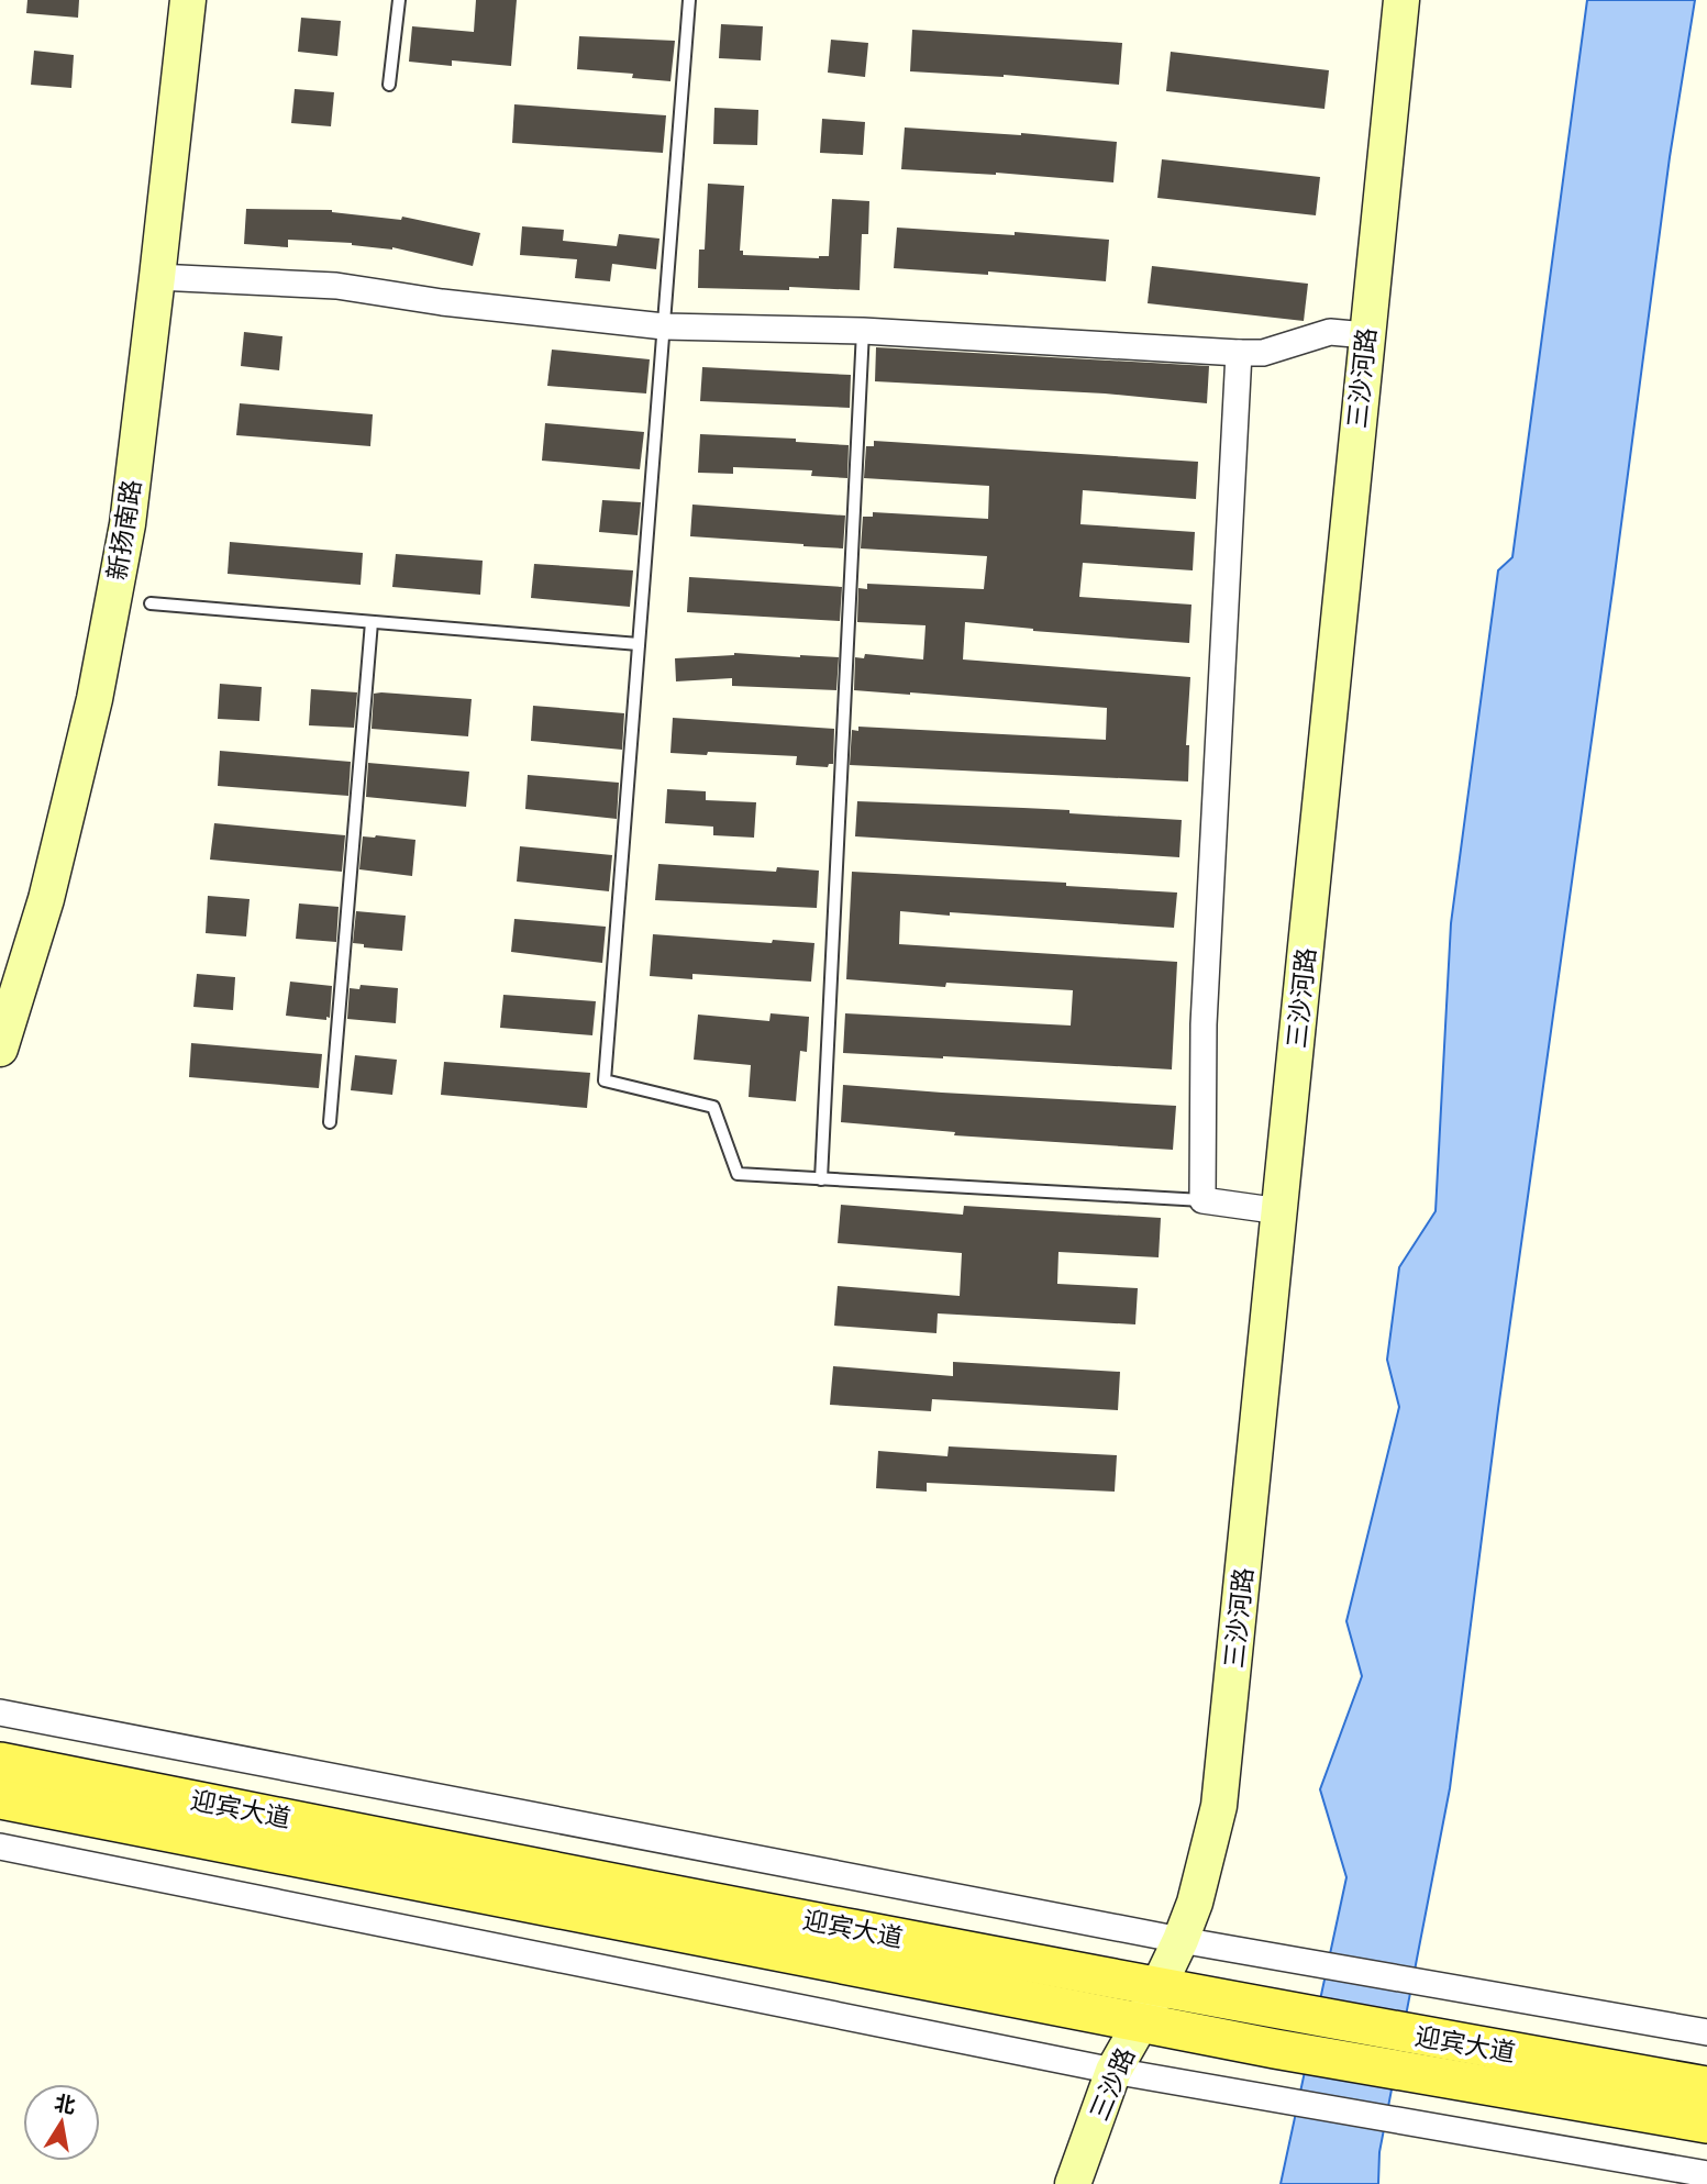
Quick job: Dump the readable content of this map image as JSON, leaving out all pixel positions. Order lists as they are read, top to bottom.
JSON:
{
  "streets": {
    "main road": ["迎宾大道"],
    "street": ["三沙河路", "新扬南路", "三沙路"]
  },
  "crossings": [
    ["三沙河路", "迎宾大道"],
    ["三沙河路", "三沙路"],
    ["迎宾大道", "三沙路"]
  ],
  "north": "top"
}
